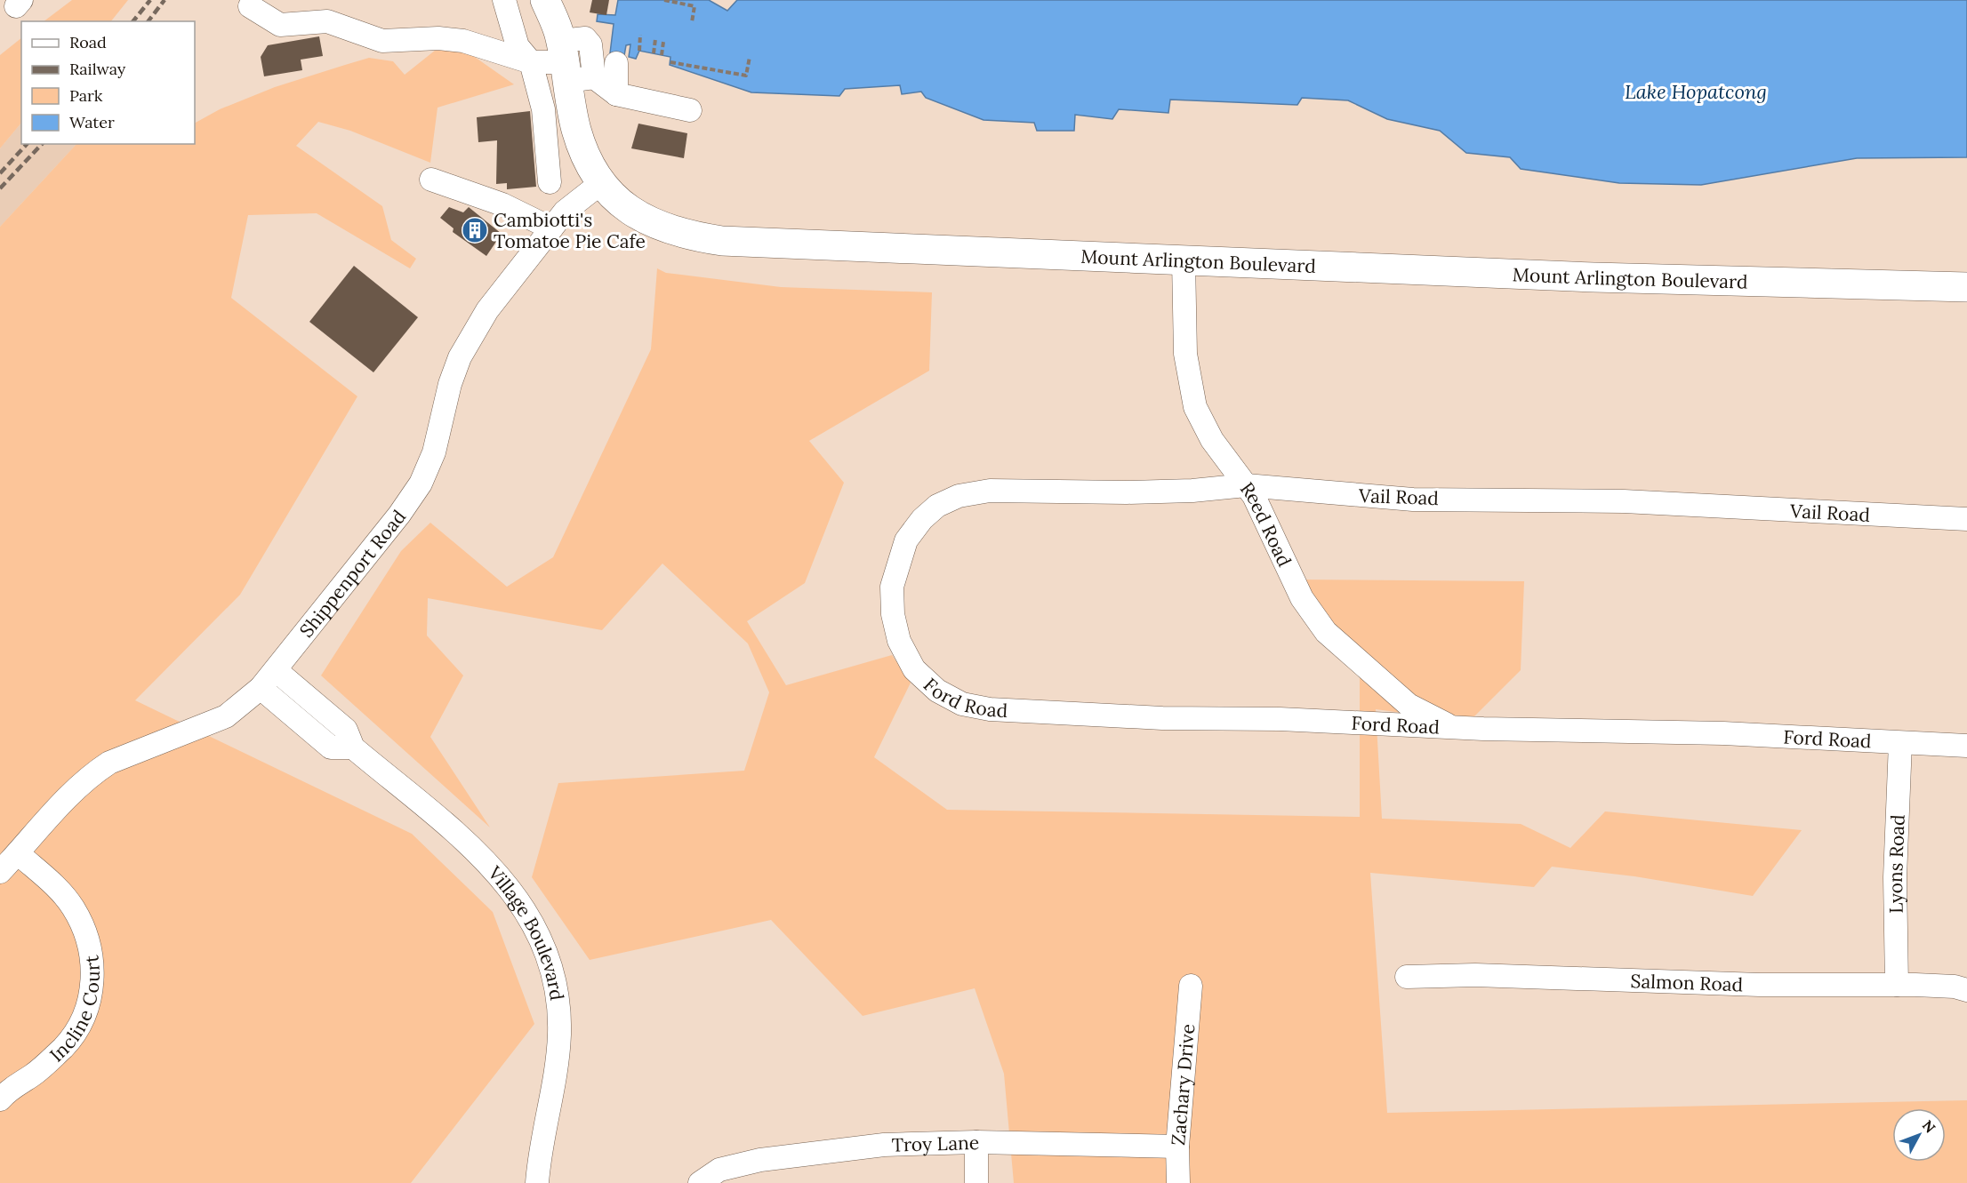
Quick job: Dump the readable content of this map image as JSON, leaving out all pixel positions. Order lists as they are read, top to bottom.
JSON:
{
  "streets": {
    "main road": ["Mount Arlington Boulevard"],
    "street": [
      "Vail Road",
      "Reed Road",
      "Shippenport Road",
      "Ford Road",
      "Lyons Road",
      "Village Boulevard",
      "Salmon Road",
      "Incline Court",
      "Zachary Drive",
      "Troy Lane"
    ]
  },
  "crossings": [
    ["Mount Arlington Boulevard", "Reed Road"],
    ["Mount Arlington Boulevard", "Shippenport Road"],
    ["Vail Road", "Reed Road"],
    ["Vail Road", "Ford Road"],
    ["Reed Road", "Ford Road"],
    ["Shippenport Road", "Village Boulevard"],
    ["Shippenport Road", "Incline Court"],
    ["Ford Road", "Lyons Road"],
    ["Lyons Road", "Salmon Road"],
    ["Zachary Drive", "Troy Lane"]
  ],
  "water": ["Lake Hopatcong"],
  "places": {
    "building": ["Cambiotti's Tomatoe Pie Cafe"]
  },
  "legend": [
    "Road",
    "Railway",
    "Park",
    "Water"
  ],
  "north": "top right"
}
